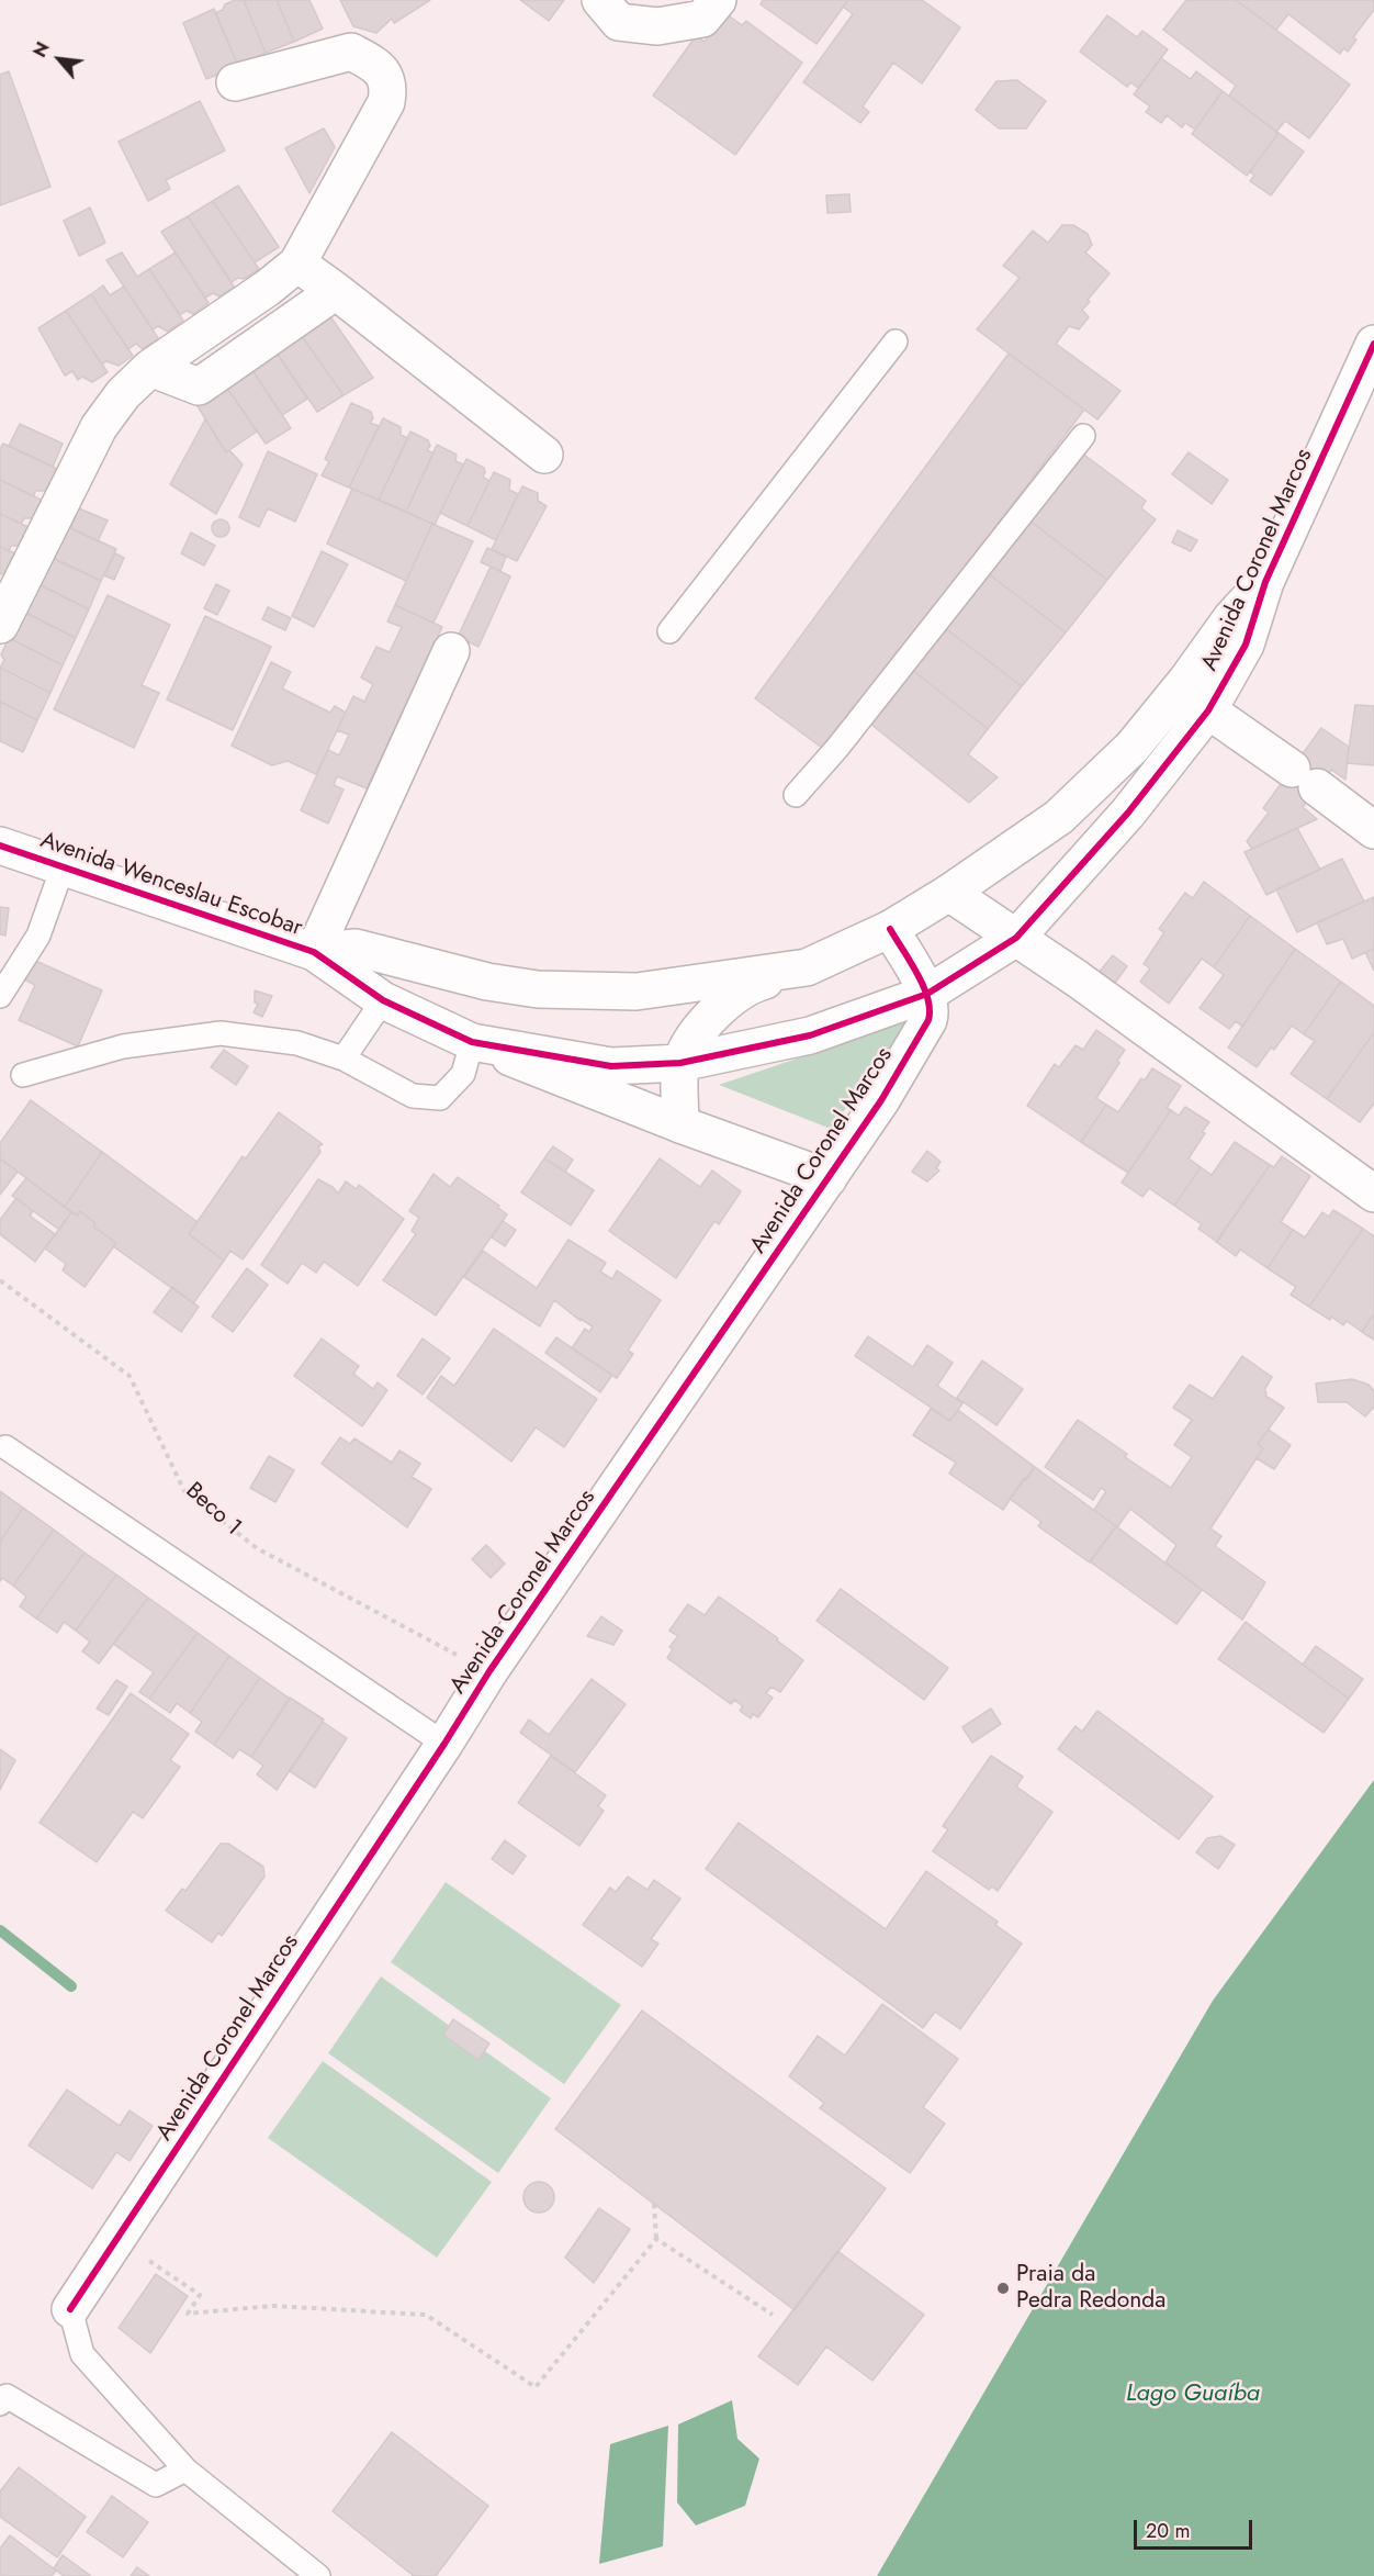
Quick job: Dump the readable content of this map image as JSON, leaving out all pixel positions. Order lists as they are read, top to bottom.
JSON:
{
  "streets": {
    "street": ["Avenida Coronel Marcos", "Avenida Wenceslau Escobar"],
    "path": ["Beco 1"]
  },
  "crossings": [
    ["Avenida Coronel Marcos", "Avenida Wenceslau Escobar"],
    ["Avenida Coronel Marcos", "Beco 1"]
  ],
  "water": ["Lago Guaíba"],
  "places": ["Praia da Pedra Redonda"],
  "scale_bar": "20 m",
  "north": "top left"
}
